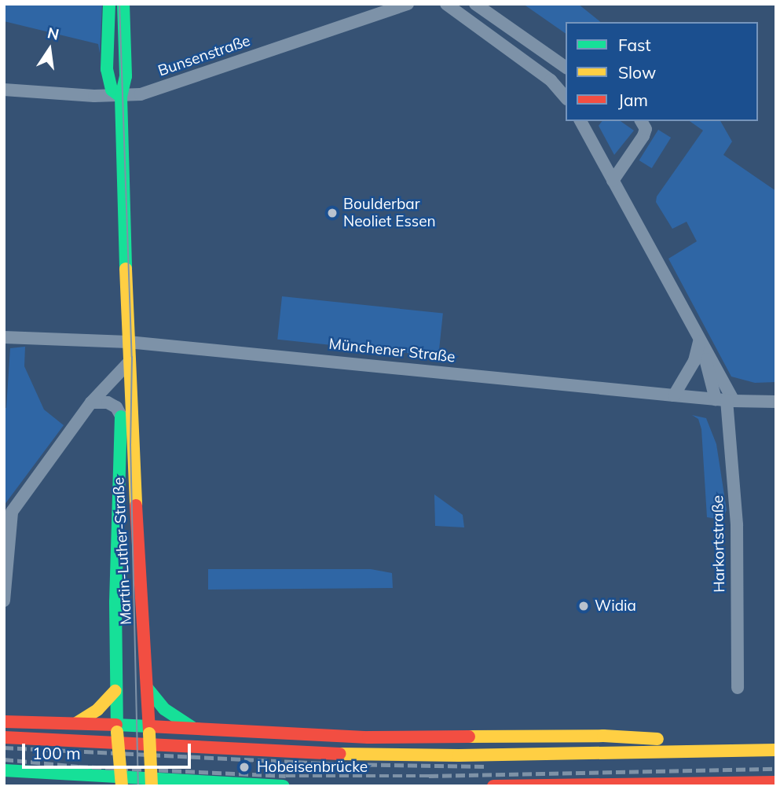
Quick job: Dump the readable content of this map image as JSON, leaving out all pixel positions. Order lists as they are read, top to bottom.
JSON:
{
  "streets": {
    "main road": ["Martin-Luther-Straße"],
    "street": ["Bunsenstraße", "Münchener Straße", "Harkortstraße"]
  },
  "crossings": [
    ["Bunsenstraße", "Martin-Luther-Straße"],
    ["Münchener Straße", "Harkortstraße"],
    ["Münchener Straße", "Martin-Luther-Straße"]
  ],
  "places": ["Boulderbar Neoliet Essen", "Widia", "Hobeisenbrücke"],
  "legend": ["Fast", "Slow", "Jam"],
  "scale_bar": "100 m",
  "north": "top"
}
